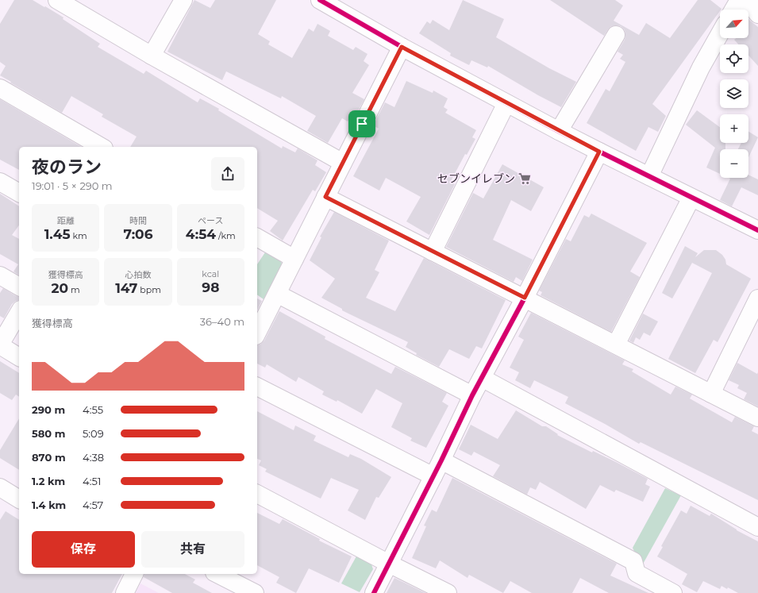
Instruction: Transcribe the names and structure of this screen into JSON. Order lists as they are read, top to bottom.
{
  "places": {
    "supermarket": ["セブンイレブン"]
  },
  "north": "top right",
  "page": {
    "map_buttons": ["+", "−"],
    "heading": ["夜のラン", "19:01 · 5 × 290 m"],
    "stats": [
      ["距離", "1.45 km"],
      ["時間", "7:06"],
      ["ペース", "4:54 /km"],
      ["獲得標高", "20 m"],
      ["心拍数", "147 bpm"],
      ["kcal", "98"]
    ],
    "chart": ["獲得標高", "36–40 m"],
    "list": [
      {
        "name": "290 m",
        "note": "4:55"
      },
      {
        "name": "580 m",
        "note": "5:09"
      },
      {
        "name": "870 m",
        "note": "4:38"
      },
      {
        "name": "1.2 km",
        "note": "4:51"
      },
      {
        "name": "1.4 km",
        "note": "4:57"
      }
    ],
    "buttons": ["保存", "共有"]
  }
}
